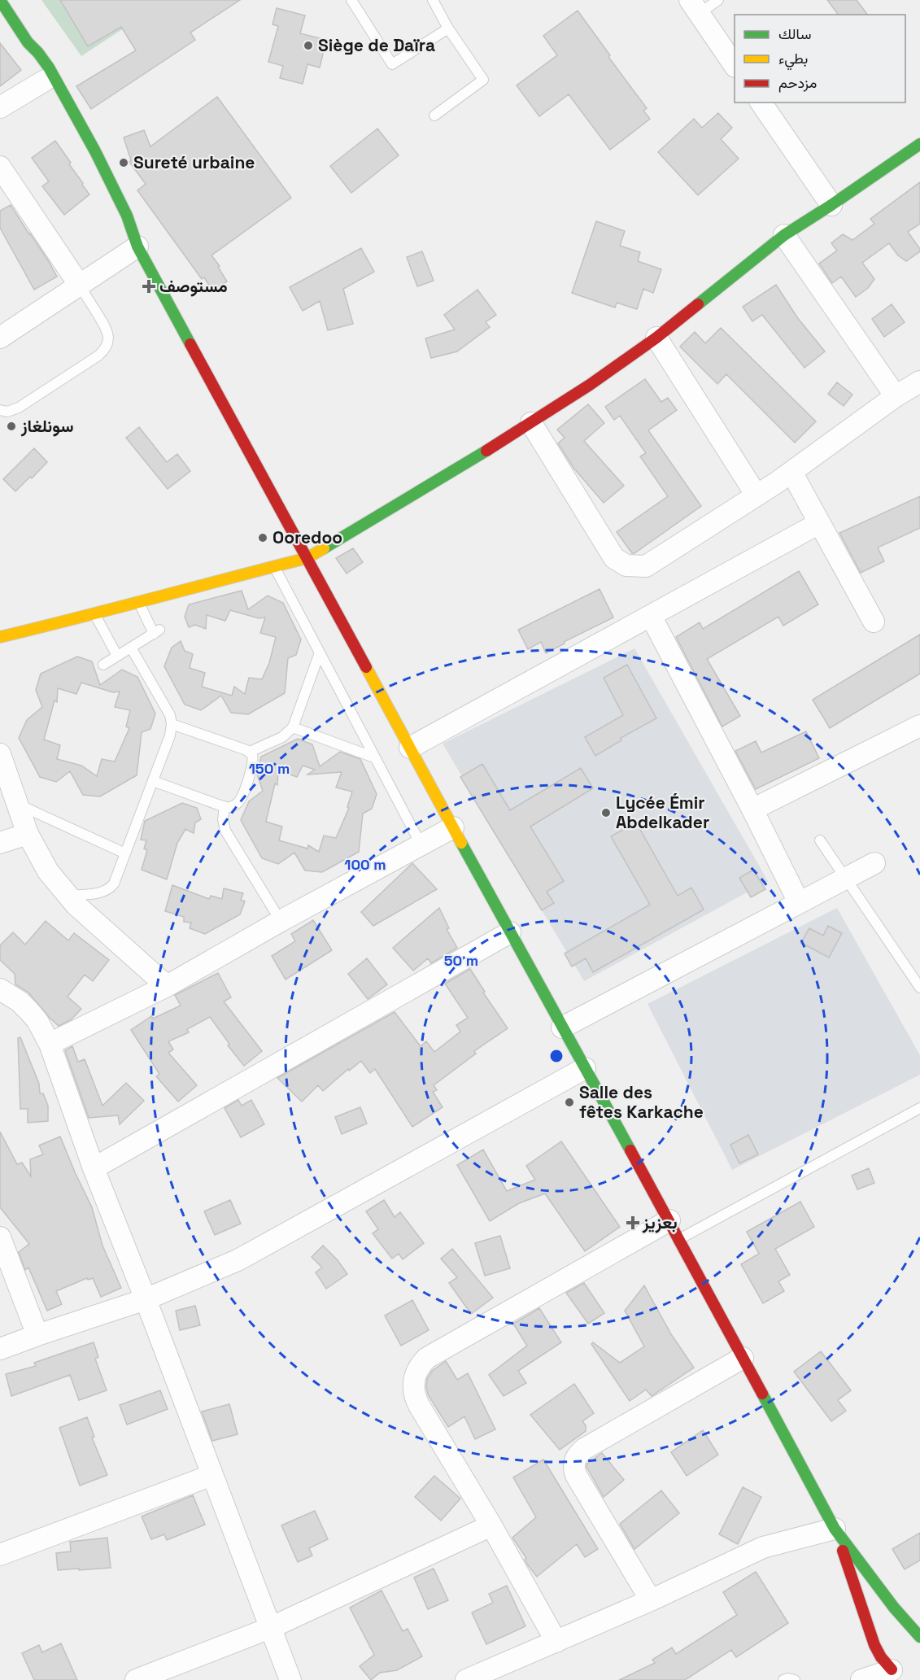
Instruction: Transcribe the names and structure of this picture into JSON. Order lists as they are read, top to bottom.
{
  "places": {
    "other": [
      "Siège de Daïra",
      "Sureté urbaine",
      "سونلغاز",
      "Ooredoo",
      "Lycée Émir Abdelkader",
      "Salle des fêtes Karkache"
    ],
    "health": ["مستوصف", "بعزيز"]
  },
  "legend": ["سالك", "بطيء", "مزدحم"],
  "rings": ["150 m", "100 m", "50 m"]
}
